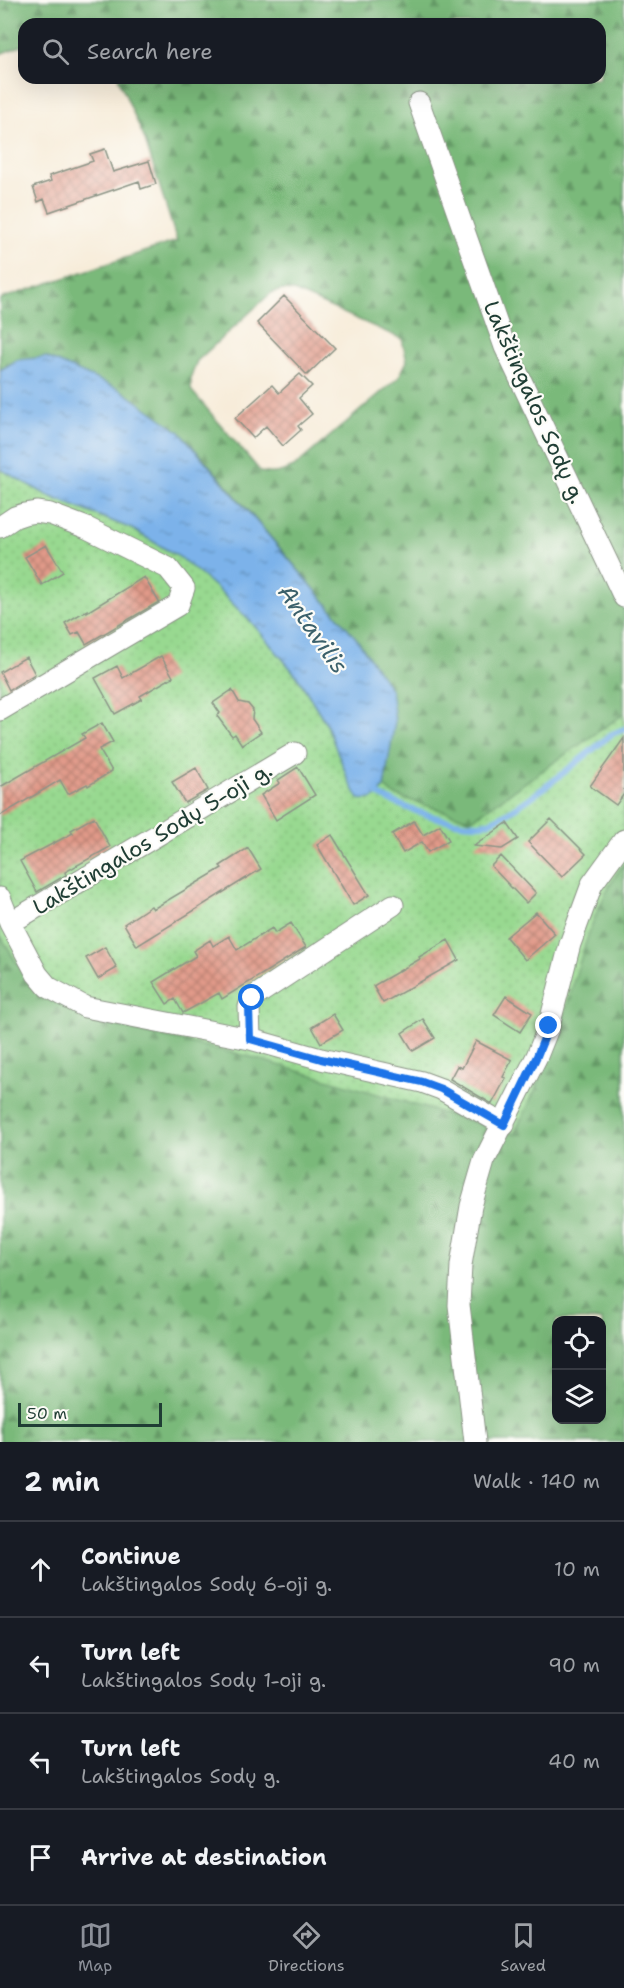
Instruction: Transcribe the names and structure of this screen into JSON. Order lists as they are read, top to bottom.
{
  "streets": {
    "street": ["Lakštingalos Sodų g.", "Lakštingalos Sodų 5-oji g."]
  },
  "water": ["Antavilis"],
  "scale_bar": "50 m",
  "page": {
    "search": "Search here",
    "scale": "50 m",
    "heading": ["2 min", "Walk · 140 m"],
    "list": [
      ["Continue", "Lakštingalos Sodų 6-oji g.", "10 m"],
      ["Turn left", "Lakštingalos Sodų 1-oji g.", "90 m"],
      ["Turn left", "Lakštingalos Sodų g.", "40 m"],
      "Arrive at destination"
    ],
    "nav": ["Map", "Directions", "Saved"]
  }
}
